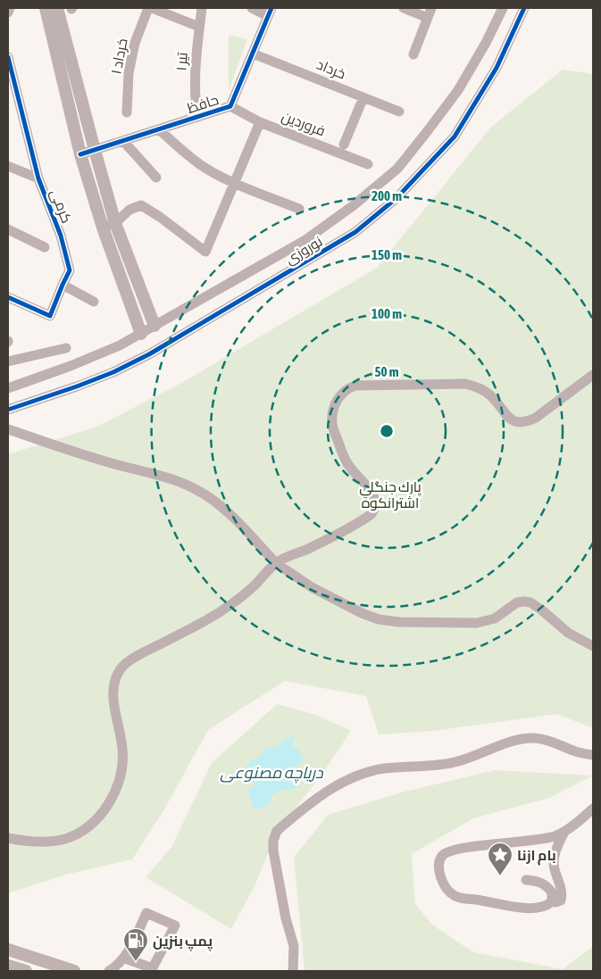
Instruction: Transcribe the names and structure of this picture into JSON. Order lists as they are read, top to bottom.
{
  "streets": {
    "street": [
      "خرداد ۱",
      "تیر ۱",
      "خرداد",
      "حافظ",
      "فروردین",
      "کرمی",
      "نوروزی"
    ]
  },
  "crossings": [
    ["تیر ۱", "حافظ"],
    ["خرداد", "حافظ"],
    ["حافظ", "فروردین"]
  ],
  "water": ["دریاچه مصنوعی"],
  "parks": ["پارك جنگلي اشترانكوه"],
  "places": {
    "place": ["بام ازنا"],
    "fuel station": ["پمپ بنزین"]
  },
  "rings": [
    "200 m",
    "150 m",
    "100 m",
    "50 m"
  ]
}
